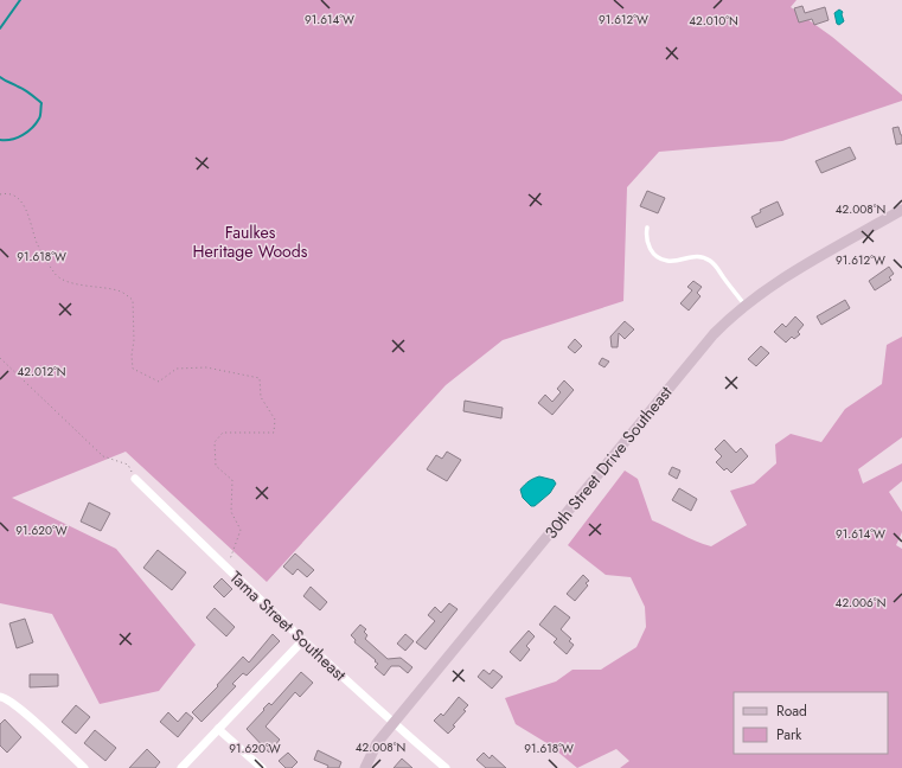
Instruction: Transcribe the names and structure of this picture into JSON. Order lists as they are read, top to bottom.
{
  "streets": {
    "main road": ["30th Street Drive Southeast"],
    "street": ["Tama Street Southeast"]
  },
  "crossings": [
    ["30th Street Drive Southeast", "Tama Street Southeast"]
  ],
  "parks": ["Faulkes Heritage Woods"],
  "legend": ["Road", "Park"],
  "coordinates": [
    "91.614°W",
    "91.612°W",
    "42.010°N",
    "42.008°N",
    "91.618°W",
    "42.012°N",
    "91.620°W",
    "42.006°N"
  ]
}
